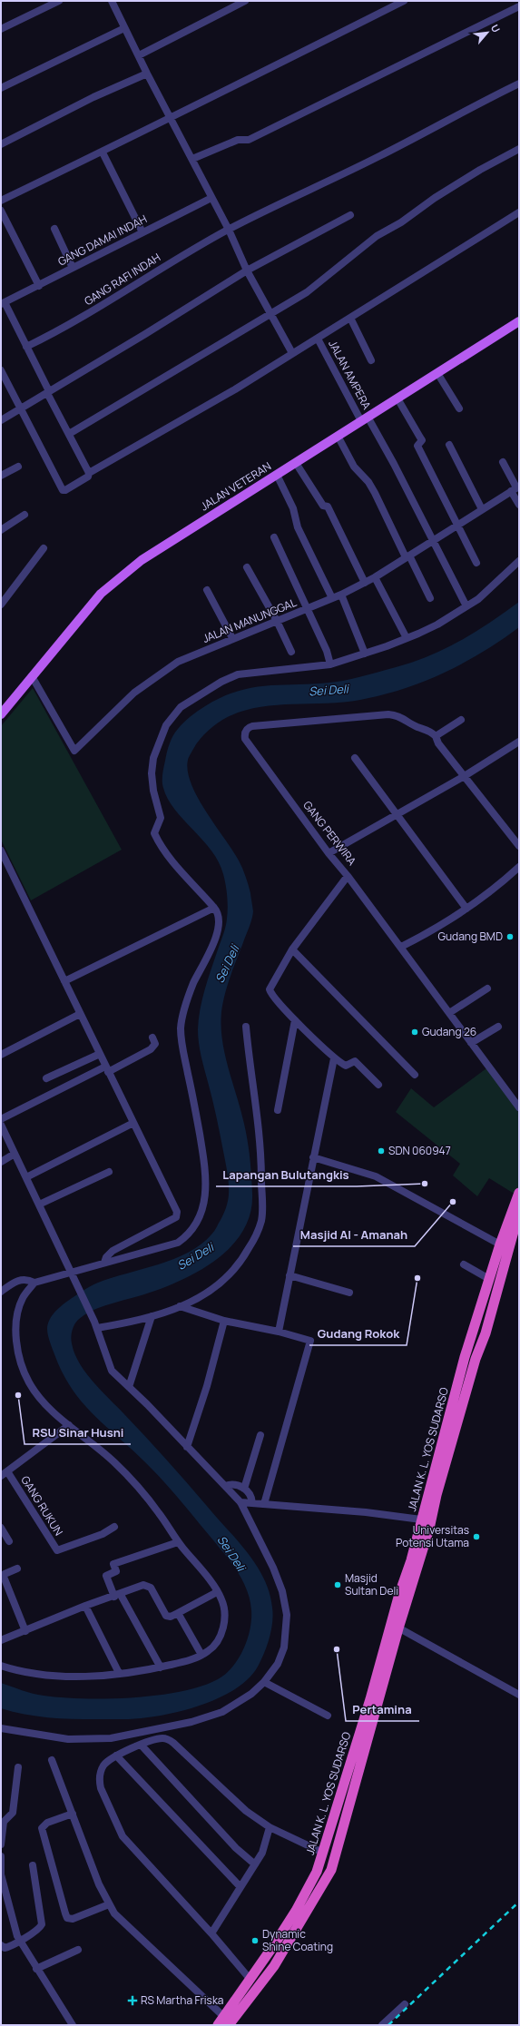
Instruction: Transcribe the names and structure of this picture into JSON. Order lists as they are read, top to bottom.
{
  "streets": {
    "highway": ["JALAN K. L. YOS SUDARSO"],
    "main road": ["JALAN VETERAN"],
    "street": [
      "GANG DAMAI INDAH",
      "GANG RAFI INDAH",
      "JALAN AMPERA",
      "JALAN MANUNGGAL",
      "GANG PERWIRA",
      "GANG RUKUN"
    ]
  },
  "crossings": [
    ["JALAN AMPERA", "JALAN VETERAN"],
    ["JALAN AMPERA", "JALAN MANUNGGAL"],
    ["JALAN VETERAN", "JALAN MANUNGGAL"]
  ],
  "water": ["Sei Deli"],
  "places": {
    "other": [
      "Gudang BMD",
      "Gudang 26",
      "SDN 060947",
      "Lapangan Bulutangkis",
      "Masjid Al - Amanah",
      "Gudang Rokok",
      "RSU Sinar Husni",
      "Universitas Potensi Utama",
      "Masjid Sultan Deli",
      "Pertamina",
      "Dynamic Shine Coating"
    ],
    "health": ["RS Martha Friska"]
  },
  "north": "top right"
}
